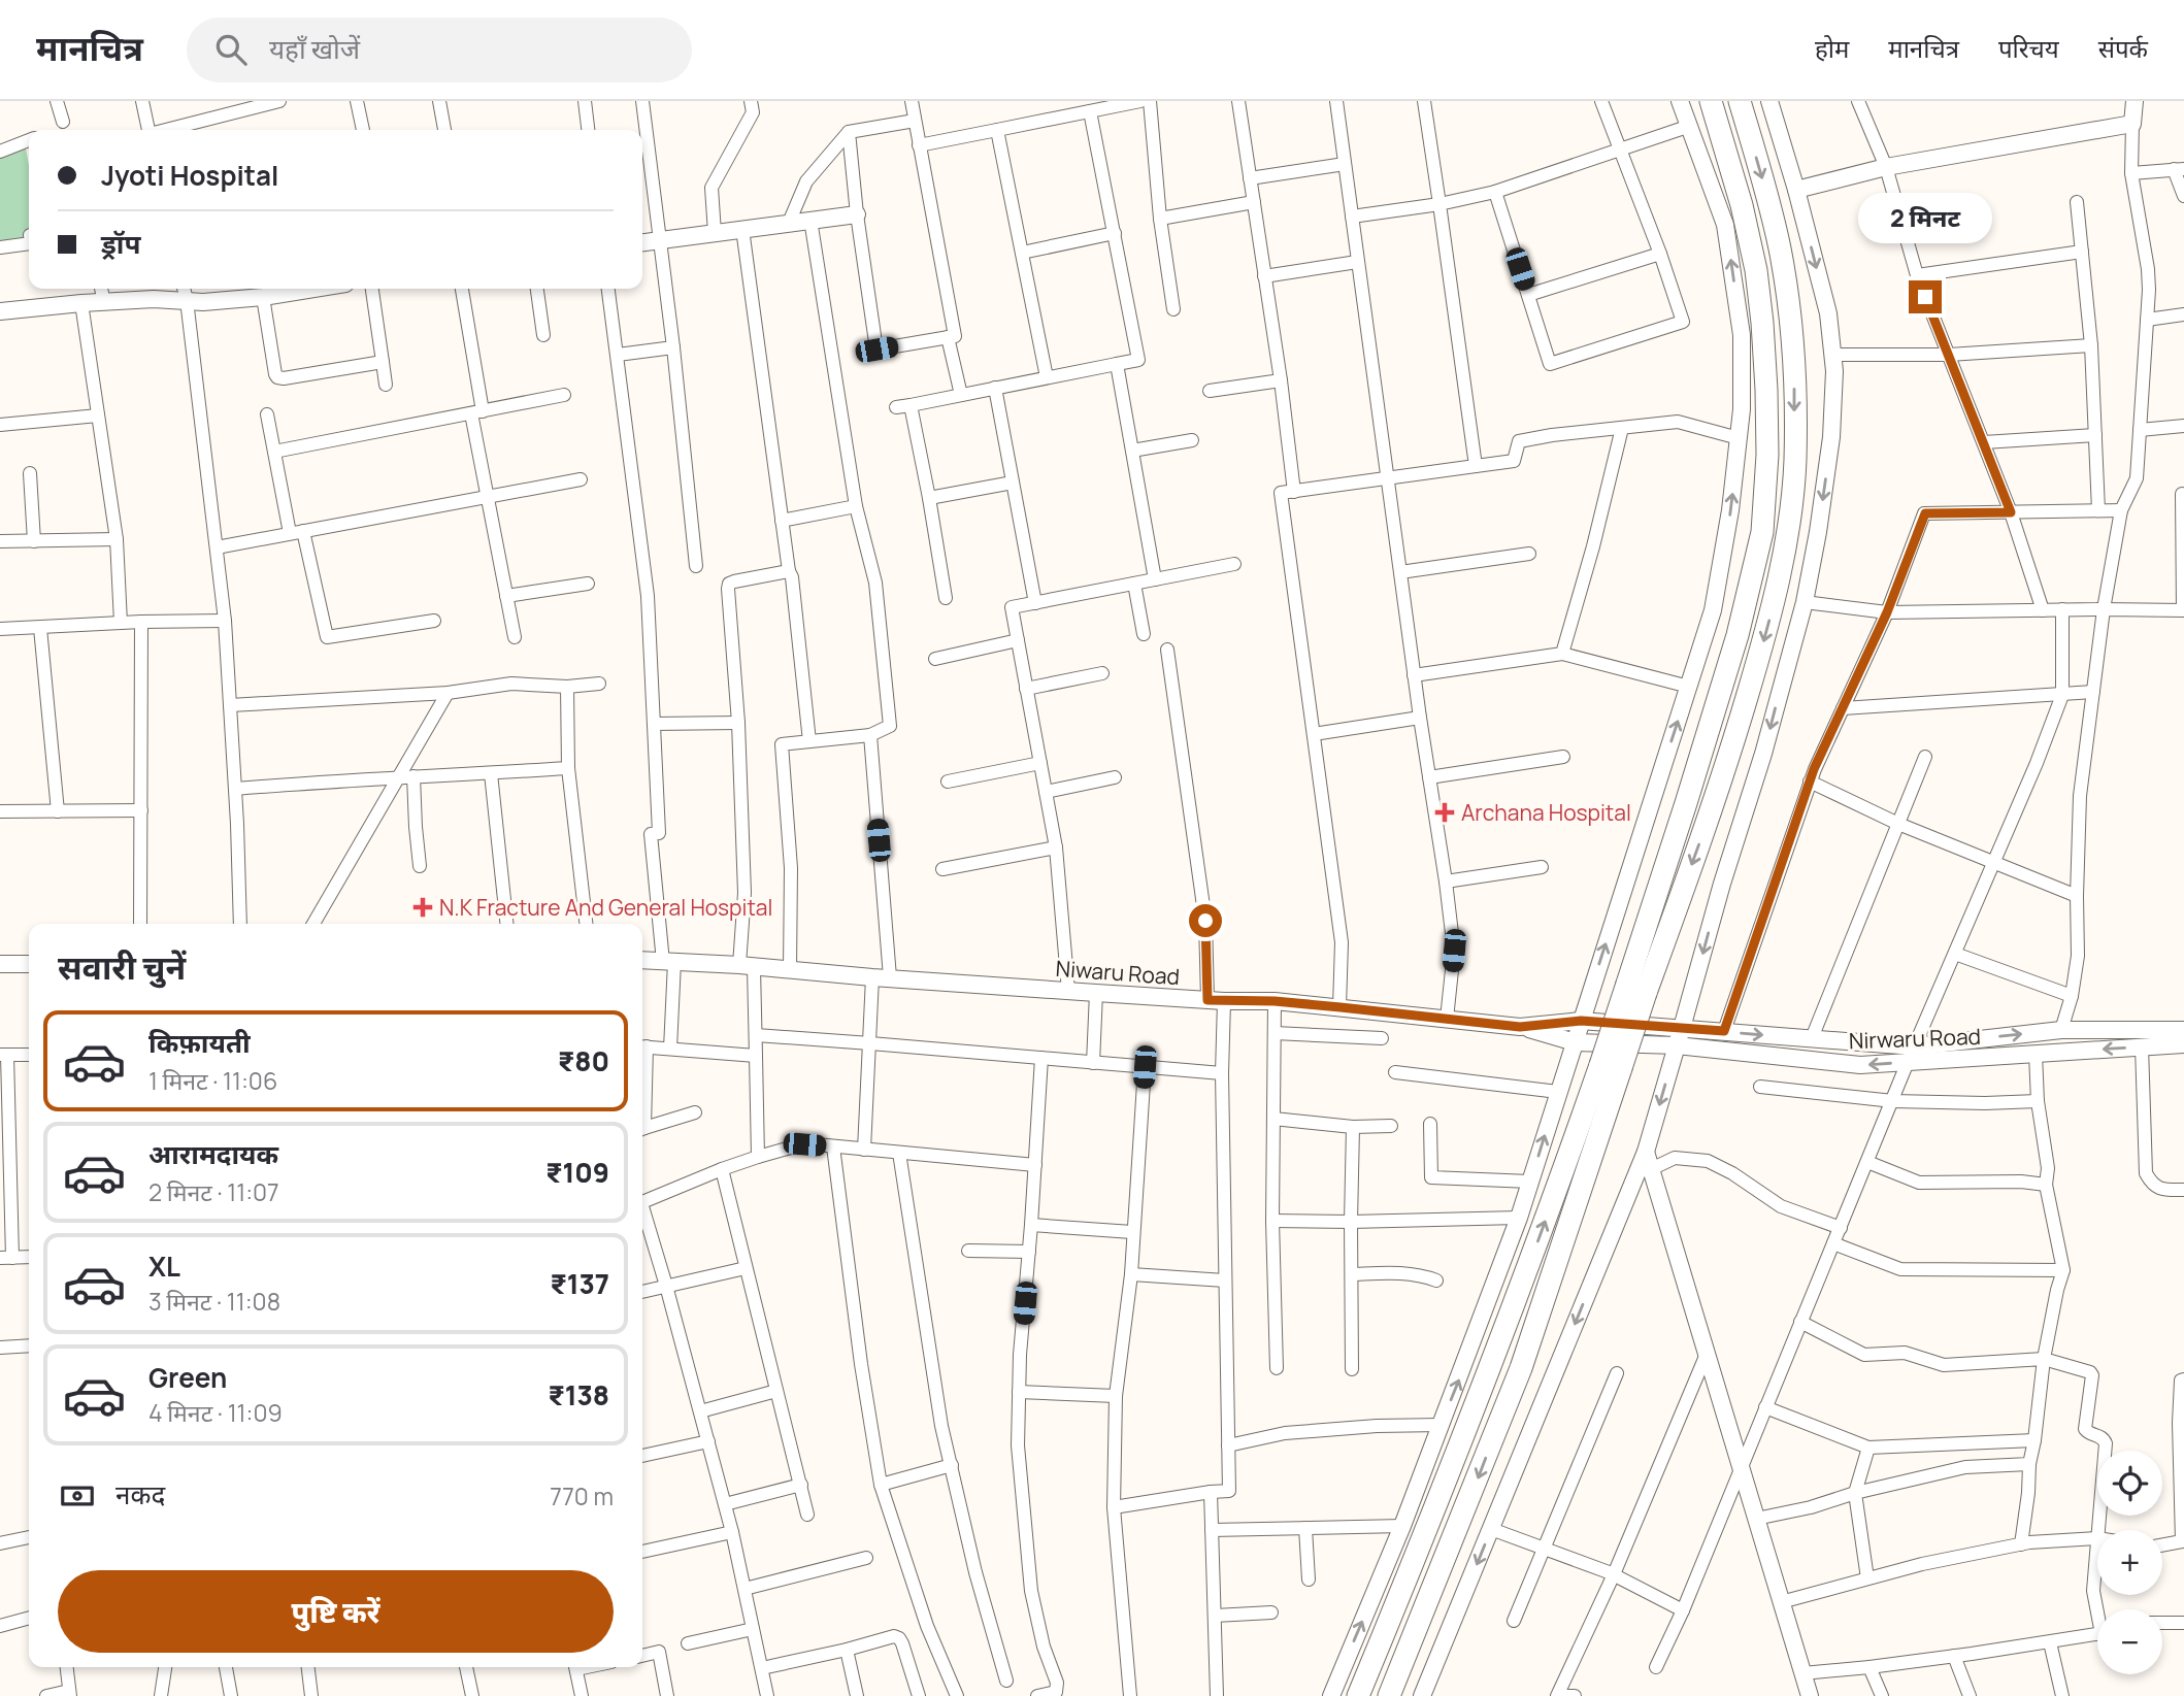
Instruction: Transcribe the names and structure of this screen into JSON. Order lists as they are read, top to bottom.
{
  "streets": {
    "street": ["Niwaru Road", "Nirwaru Road"]
  },
  "crossings": [
    ["Niwaru Road", "Nirwaru Road"]
  ],
  "places": {
    "health": ["Archana Hospital", "N.K Fracture And General Hospital"]
  },
  "page": {
    "header": "मानचित्र",
    "search": "यहाँ खोजें",
    "nav": [
      "होम",
      "मानचित्र",
      "परिचय",
      "संपर्क"
    ],
    "banner": ["Jyoti Hospital", "ड्रॉप"],
    "bubble": "2 मिनट",
    "heading": "सवारी चुनें",
    "list": [
      {
        "name": "किफ़ायती",
        "note": "1 मिनट · 11:06",
        "value": "₹80"
      },
      {
        "name": "आरामदायक",
        "note": "2 मिनट · 11:07",
        "value": "₹109"
      },
      {
        "name": "XL",
        "note": "3 मिनट · 11:08",
        "value": "₹137"
      },
      {
        "name": "Green",
        "note": "4 मिनट · 11:09",
        "value": "₹138"
      }
    ],
    "map_buttons": ["+", "−"],
    "pay": ["नकद", "770 m"],
    "buttons": "पुष्टि करें"
  }
}
